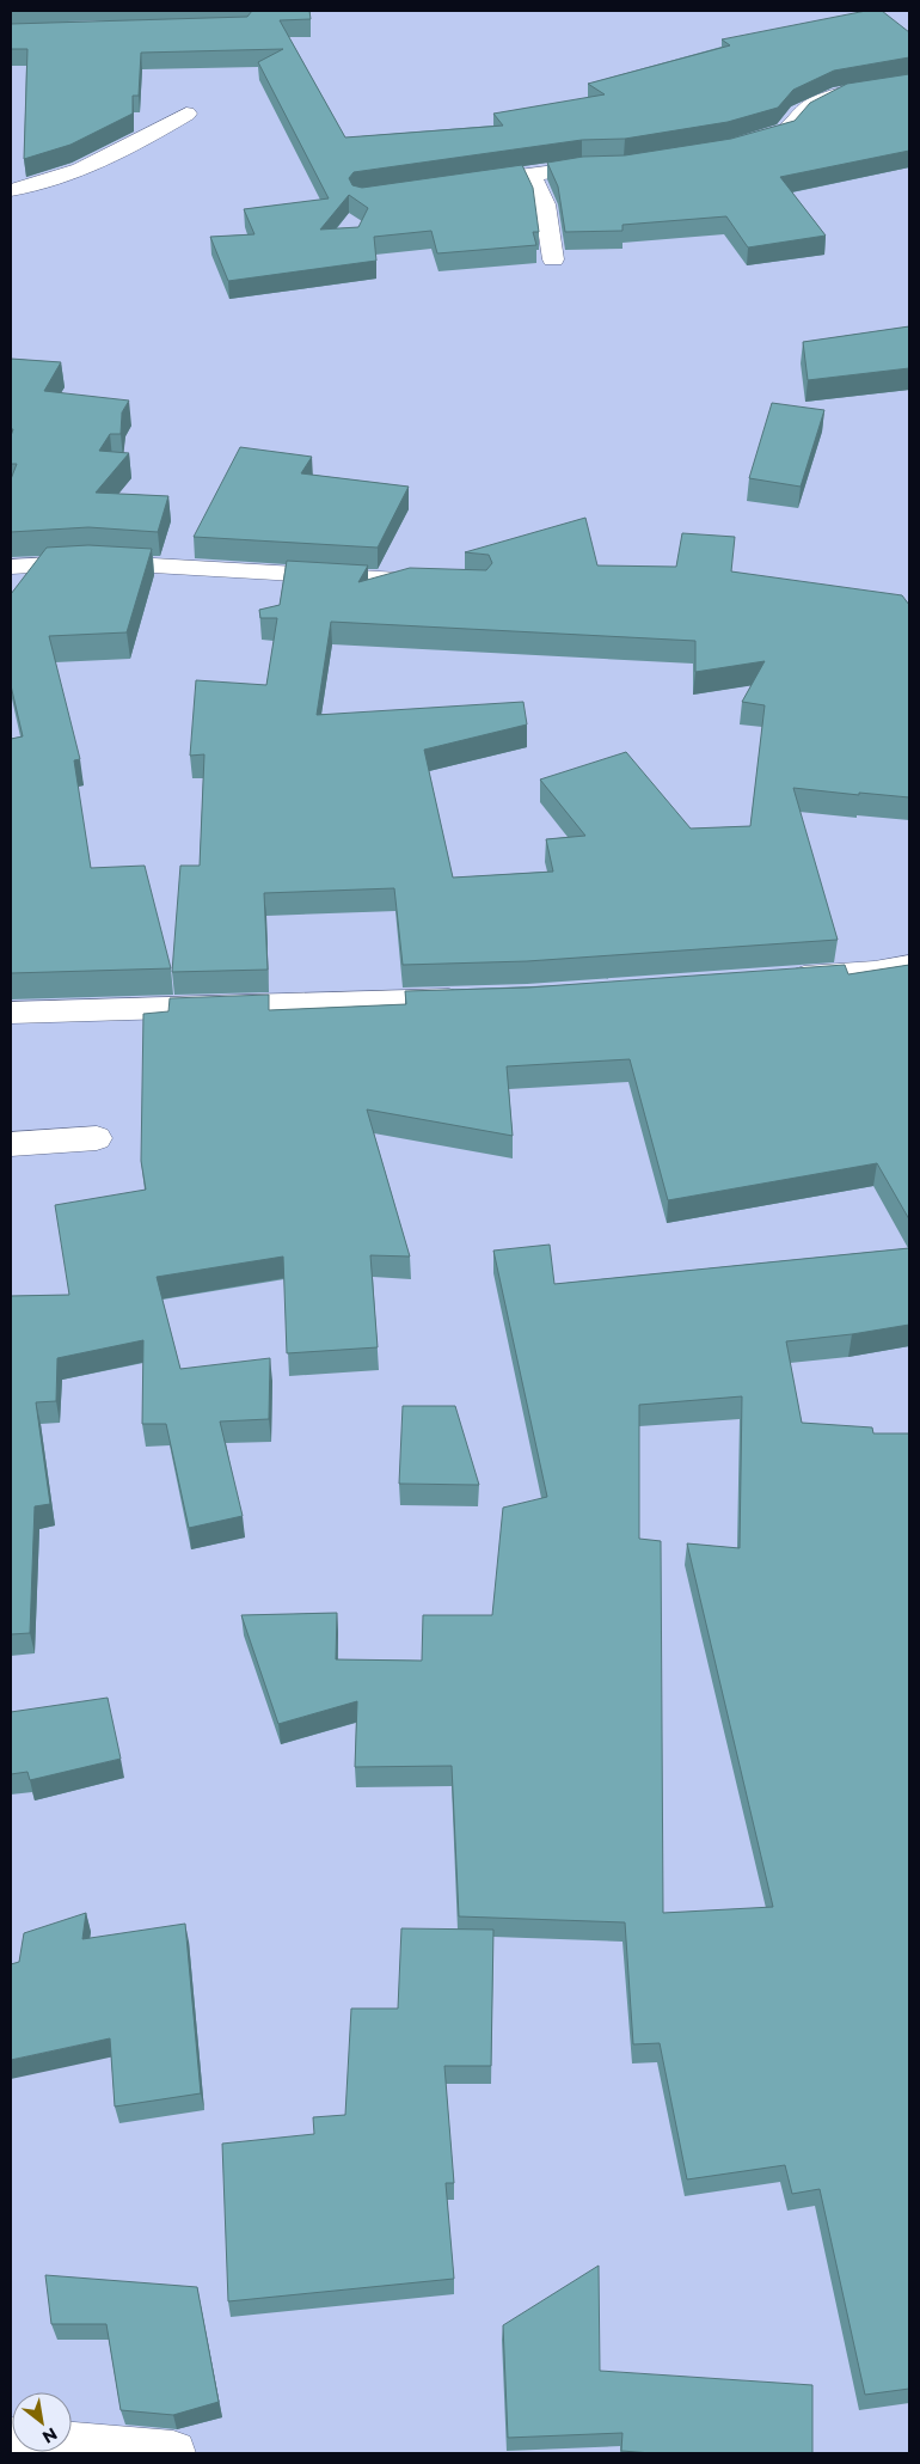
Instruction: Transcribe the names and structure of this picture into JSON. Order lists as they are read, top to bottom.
{
  "north": "bottom right"
}
